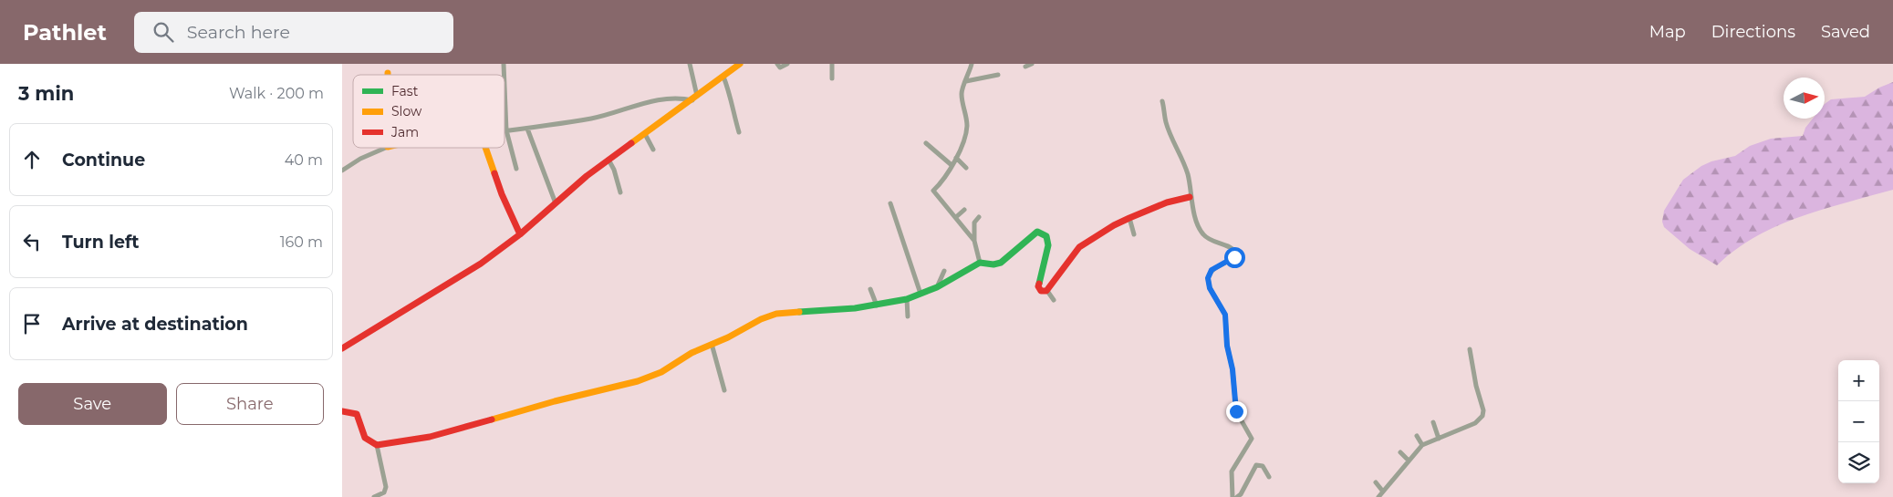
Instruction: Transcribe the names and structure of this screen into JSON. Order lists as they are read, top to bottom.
{
  "legend": ["Fast", "Slow", "Jam"],
  "north": "right",
  "page": {
    "header": "Pathlet",
    "search": "Search here",
    "nav": ["Map", "Directions", "Saved"],
    "heading": ["3 min", "Walk · 200 m"],
    "list": [
      ["Continue", "40 m"],
      ["Turn left", "160 m"],
      "Arrive at destination"
    ],
    "map_buttons": ["+", "−"],
    "buttons": ["Save", "Share"]
  }
}
